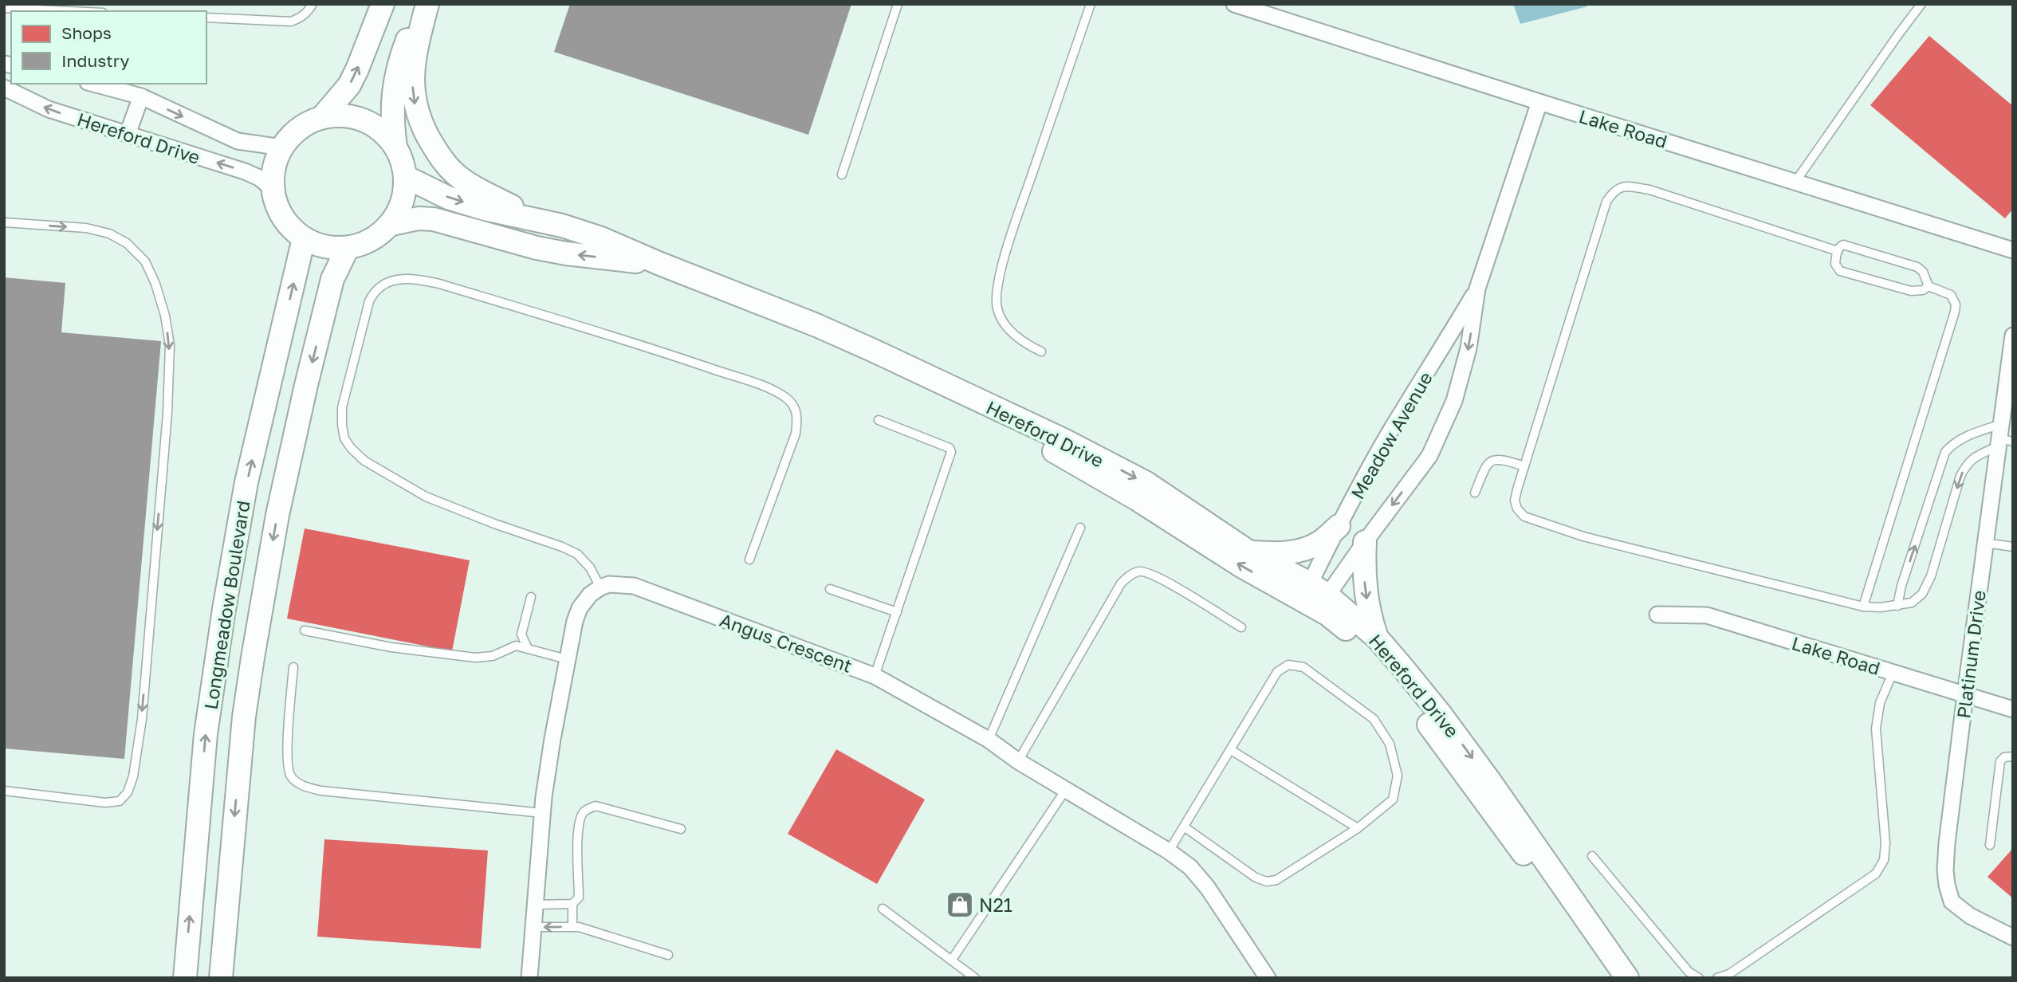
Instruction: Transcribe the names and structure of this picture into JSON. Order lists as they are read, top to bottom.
{
  "streets": {
    "street": [
      "Lake Road",
      "Hereford Drive",
      "Meadow Avenue",
      "Longmeadow Boulevard",
      "Angus Crescent",
      "Platinum Drive"
    ]
  },
  "crossings": [
    ["Lake Road", "Meadow Avenue"],
    ["Lake Road", "Platinum Drive"],
    ["Hereford Drive", "Meadow Avenue"],
    ["Hereford Drive", "Longmeadow Boulevard"]
  ],
  "places": {
    "shop": ["N21"]
  },
  "legend": ["Shops", "Industry"]
}
